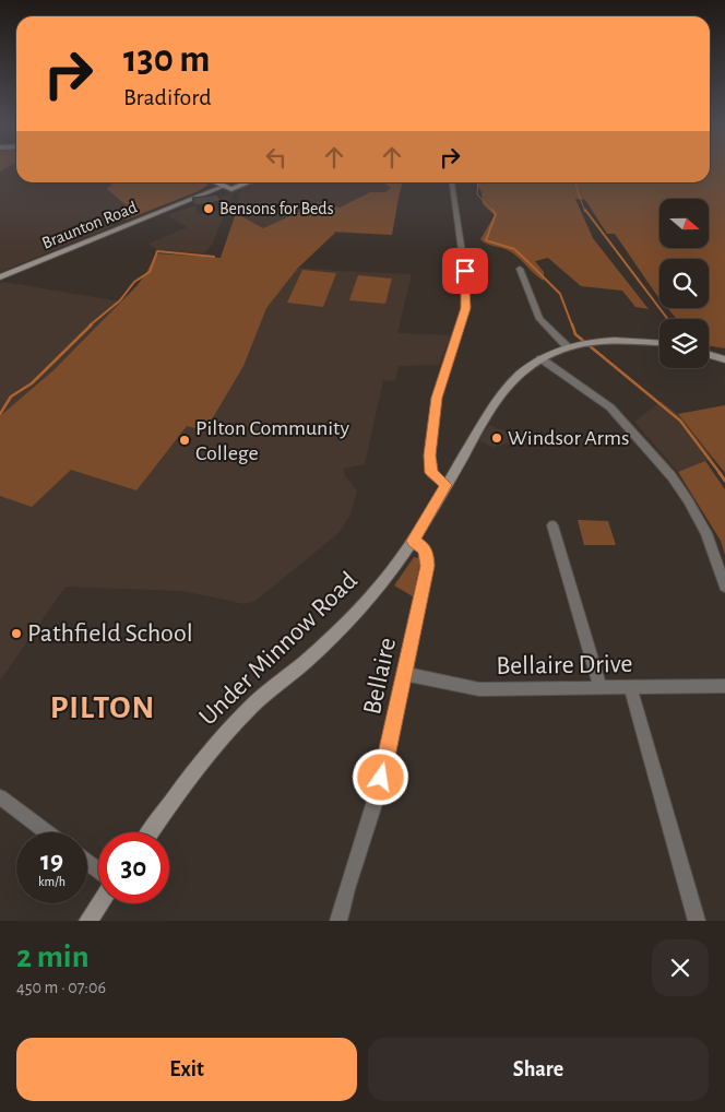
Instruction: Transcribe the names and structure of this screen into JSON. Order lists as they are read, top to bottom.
{
  "streets": {
    "street": [
      "Braunton Road",
      "Under Minnow Road",
      "Bellaire Drive",
      "Bellaire"
    ]
  },
  "crossings": [
    ["Under Minnow Road", "Bellaire"],
    ["Bellaire Drive", "Bellaire"]
  ],
  "districts": ["PILTON"],
  "places": [
    "Bensons for Beds",
    "Windsor Arms",
    "Pilton Community College",
    "Pathfield School"
  ],
  "north": "right",
  "page": {
    "turn": ["130 m", "Bradiford"],
    "speed": "19 km/h",
    "limit": "30",
    "heading": ["2 min", "450 m · 07:06"],
    "buttons": ["Exit", "Share"]
  }
}
